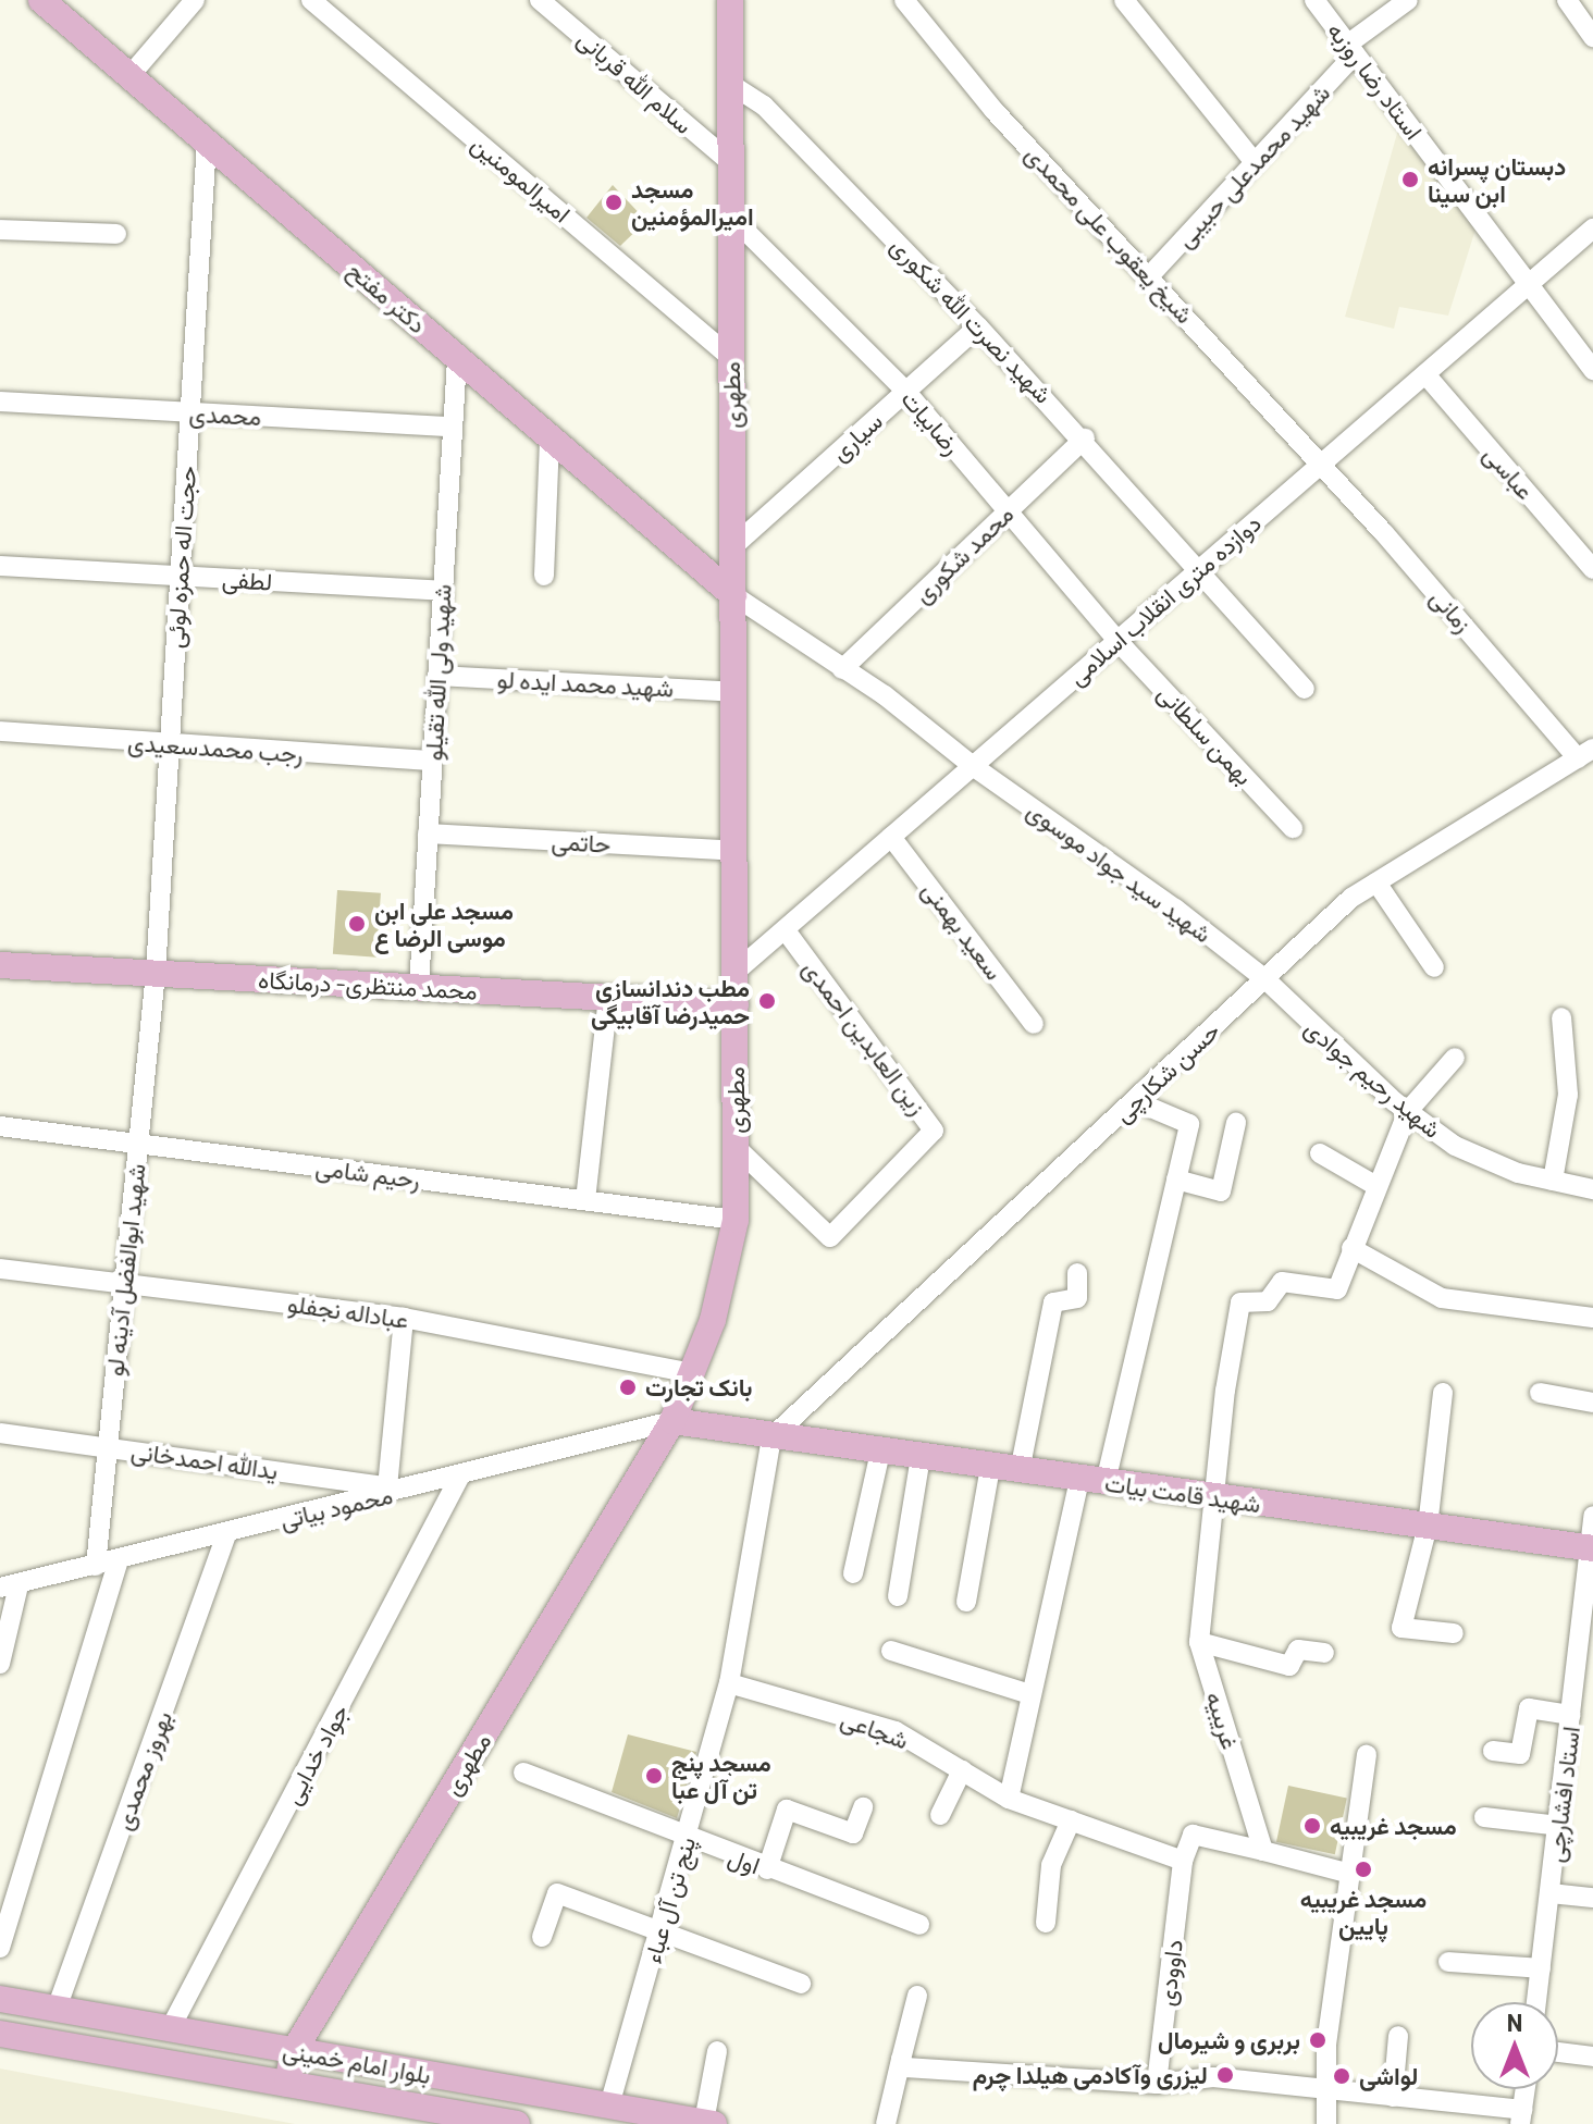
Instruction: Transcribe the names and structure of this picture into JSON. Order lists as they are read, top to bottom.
{
  "streets": {
    "main road": [
      "دکتر مفتح",
      "مطهری",
      "محمد منتظری- درمانگاه",
      "شهید قامت بیات",
      "بلوار امام خمینی"
    ],
    "street": [
      "استاد رضا روزبه",
      "سلام الله قربانی",
      "شهید محمدعلی حبیبی",
      "امیرالمومنین",
      "شیخ یعقوب علی محمدی",
      "شهید نصرت الله شکوری",
      "محمدی",
      "رضابیات",
      "سیاری",
      "عباسی",
      "محمد شکوری",
      "حجت اله حمزه لوئی",
      "لطفی",
      "دوازده متری انقلاب اسلامی",
      "زمانی",
      "شهید ولی الله تقیلو",
      "شهید محمد ایده لو",
      "بهمن سلطانی",
      "رجب محمدسعیدی",
      "حاتمی",
      "شهید سید جواد موسوی",
      "سعید بهمنی",
      "زین العابدین احمدی",
      "حسن شکارچی",
      "شهید رحیم جوادی",
      "رحیم شامی",
      "شهید ابوالفضل آدینه لو",
      "عباداله نجفلو",
      "یدالله احمدخانی",
      "محمود بیاتی",
      "غریبیه",
      "شجاعی",
      "جواد خدایی",
      "بهروز محمدی",
      "استاد افشارچی",
      "اول",
      "پنج تن آل عباء",
      "داوودی"
    ]
  },
  "crossings": [
    ["استاد رضا روزبه", "شهید محمدعلی حبیبی"],
    ["استاد رضا روزبه", "دوازده متری انقلاب اسلامی"],
    ["سلام الله قربانی", "مطهری"],
    ["شهید محمدعلی حبیبی", "شیخ یعقوب علی محمدی"],
    ["امیرالمومنین", "مطهری"],
    ["شیخ یعقوب علی محمدی", "دوازده متری انقلاب اسلامی"],
    ["شیخ یعقوب علی محمدی", "زمانی"],
    ["دکتر مفتح", "مطهری"],
    ["دکتر مفتح", "حجت اله حمزه لوئی"],
    ["دکتر مفتح", "شهید ولی الله تقیلو"],
    ["دکتر مفتح", "شهید سید جواد موسوی"],
    ["شهید نصرت الله شکوری", "مطهری"],
    ["شهید نصرت الله شکوری", "سیاری"],
    ["شهید نصرت الله شکوری", "محمد شکوری"],
    ["شهید نصرت الله شکوری", "دوازده متری انقلاب اسلامی"],
    ["مطهری", "رضابیات"],
    ["مطهری", "سیاری"],
    ["مطهری", "دوازده متری انقلاب اسلامی"],
    ["مطهری", "شهید محمد ایده لو"],
    ["مطهری", "حاتمی"],
    ["مطهری", "شهید سید جواد موسوی"],
    ["مطهری", "محمد منتظری- درمانگاه"],
    ["مطهری", "زین العابدین احمدی"],
    ["مطهری", "رحیم شامی"],
    ["مطهری", "عباداله نجفلو"],
    ["مطهری", "شهید قامت بیات"],
    ["مطهری", "محمود بیاتی"],
    ["مطهری", "بلوار امام خمینی"],
    ["محمدی", "حجت اله حمزه لوئی"],
    ["محمدی", "شهید ولی الله تقیلو"],
    ["رضابیات", "سیاری"],
    ["رضابیات", "محمد شکوری"],
    ["رضابیات", "دوازده متری انقلاب اسلامی"],
    ["رضابیات", "بهمن سلطانی"],
    ["عباسی", "دوازده متری انقلاب اسلامی"],
    ["محمد شکوری", "شهید سید جواد موسوی"],
    ["حجت اله حمزه لوئی", "لطفی"],
    ["حجت اله حمزه لوئی", "رجب محمدسعیدی"],
    ["حجت اله حمزه لوئی", "محمد منتظری- درمانگاه"],
    ["حجت اله حمزه لوئی", "شهید ابوالفضل آدینه لو"],
    ["لطفی", "شهید ولی الله تقیلو"],
    ["دوازده متری انقلاب اسلامی", "زمانی"],
    ["دوازده متری انقلاب اسلامی", "بهمن سلطانی"],
    ["دوازده متری انقلاب اسلامی", "شهید سید جواد موسوی"],
    ["دوازده متری انقلاب اسلامی", "سعید بهمنی"],
    ["دوازده متری انقلاب اسلامی", "زین العابدین احمدی"],
    ["زمانی", "حسن شکارچی"],
    ["شهید ولی الله تقیلو", "شهید محمد ایده لو"],
    ["شهید ولی الله تقیلو", "رجب محمدسعیدی"],
    ["شهید ولی الله تقیلو", "حاتمی"],
    ["شهید ولی الله تقیلو", "محمد منتظری- درمانگاه"],
    ["شهید سید جواد موسوی", "حسن شکارچی"],
    ["شهید سید جواد موسوی", "شهید رحیم جوادی"],
    ["محمد منتظری- درمانگاه", "شهید ابوالفضل آدینه لو"],
    ["حسن شکارچی", "شهید رحیم جوادی"],
    ["حسن شکارچی", "شهید قامت بیات"],
    ["حسن شکارچی", "پنج تن آل عباء"],
    ["رحیم شامی", "شهید ابوالفضل آدینه لو"],
    ["شهید ابوالفضل آدینه لو", "عباداله نجفلو"],
    ["شهید ابوالفضل آدینه لو", "یدالله احمدخانی"],
    ["شهید ابوالفضل آدینه لو", "محمود بیاتی"],
    ["یدالله احمدخانی", "محمود بیاتی"],
    ["شهید قامت بیات", "محمود بیاتی"],
    ["شهید قامت بیات", "غریبیه"],
    ["شهید قامت بیات", "استاد افشارچی"],
    ["شهید قامت بیات", "پنج تن آل عباء"],
    ["محمود بیاتی", "جواد خدایی"],
    ["محمود بیاتی", "بهروز محمدی"],
    ["شجاعی", "پنج تن آل عباء"],
    ["شجاعی", "داوودی"],
    ["جواد خدایی", "بلوار امام خمینی"],
    ["بهروز محمدی", "بلوار امام خمینی"],
    ["اول", "پنج تن آل عباء"],
    ["پنج تن آل عباء", "بلوار امام خمینی"]
  ],
  "places": [
    "دبستان پسرانه ابن سینا",
    "مسجد امیرالمؤمنین",
    "مسجد علی ابن موسی الرضا ع",
    "مطب دندانسازی حمیدرضا آقابیگی",
    "بانک تجارت",
    "مسجد پنج تن آل عبا",
    "مسجد غریبیه",
    "مسجد غریبیه پایین",
    "بربری و شیرمال",
    "لیزری وآکادمی هیلدا چرم",
    "لواشی"
  ],
  "north": "top"
}
